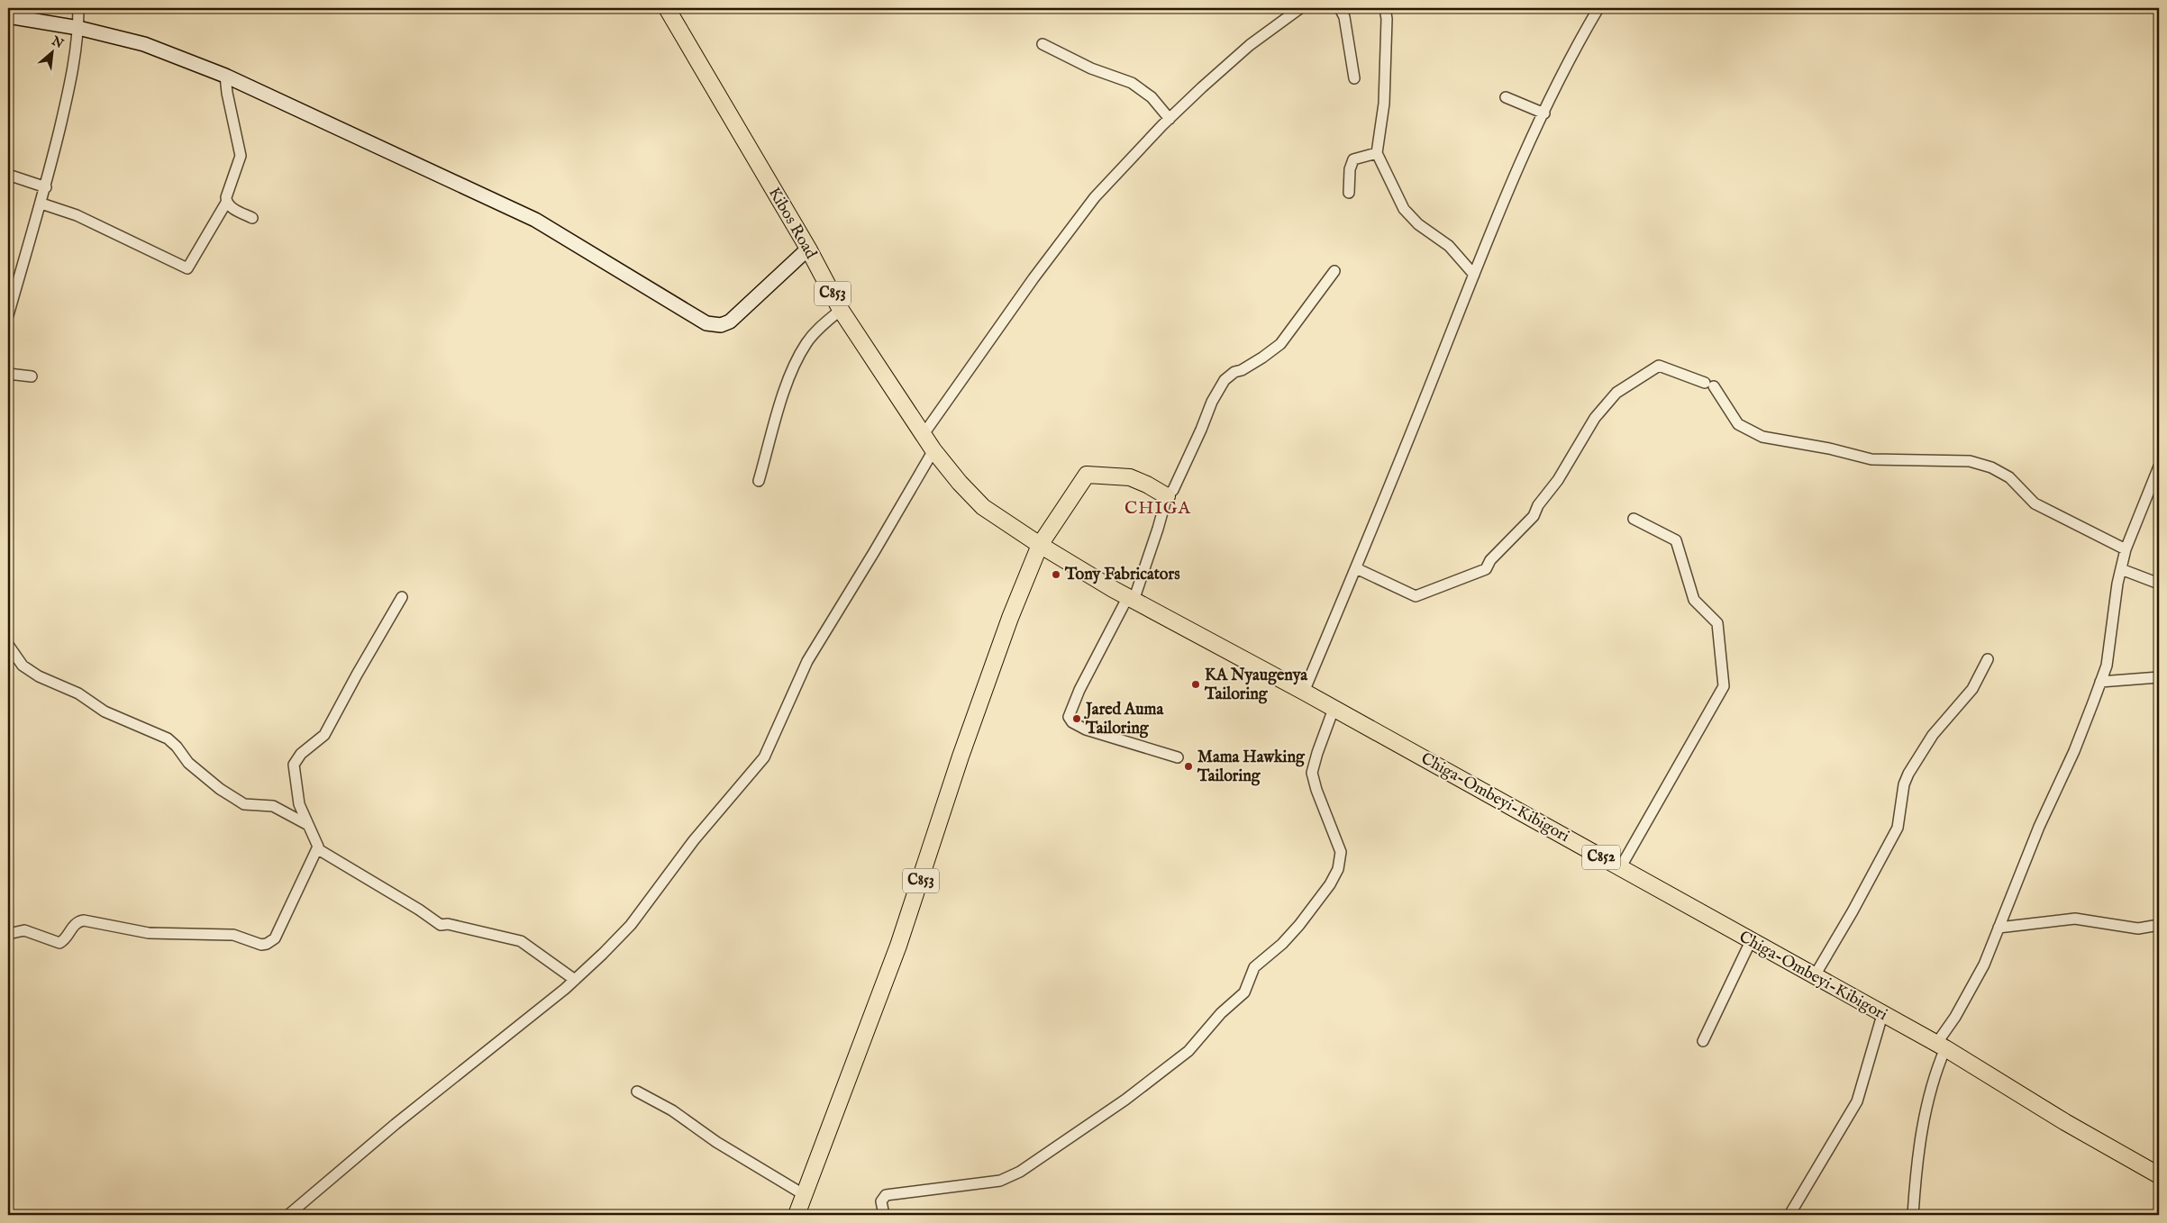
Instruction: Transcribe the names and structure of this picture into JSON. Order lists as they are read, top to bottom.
{
  "streets": {
    "main road": [
      "Kibos Road",
      "C853",
      "Chiga-Ombeyi-Kibigori",
      "C852"
    ]
  },
  "crossings": [
    ["Kibos Road", "C853"],
    ["Kibos Road", "Chiga-Ombeyi-Kibigori"],
    ["C853", "Chiga-Ombeyi-Kibigori"]
  ],
  "districts": ["CHIGA"],
  "places": [
    "Tony Fabricators",
    "KA Nyaugenya Tailoring",
    "Jared Auma Tailoring",
    "Mama Hawking Tailoring"
  ],
  "north": "top right"
}
